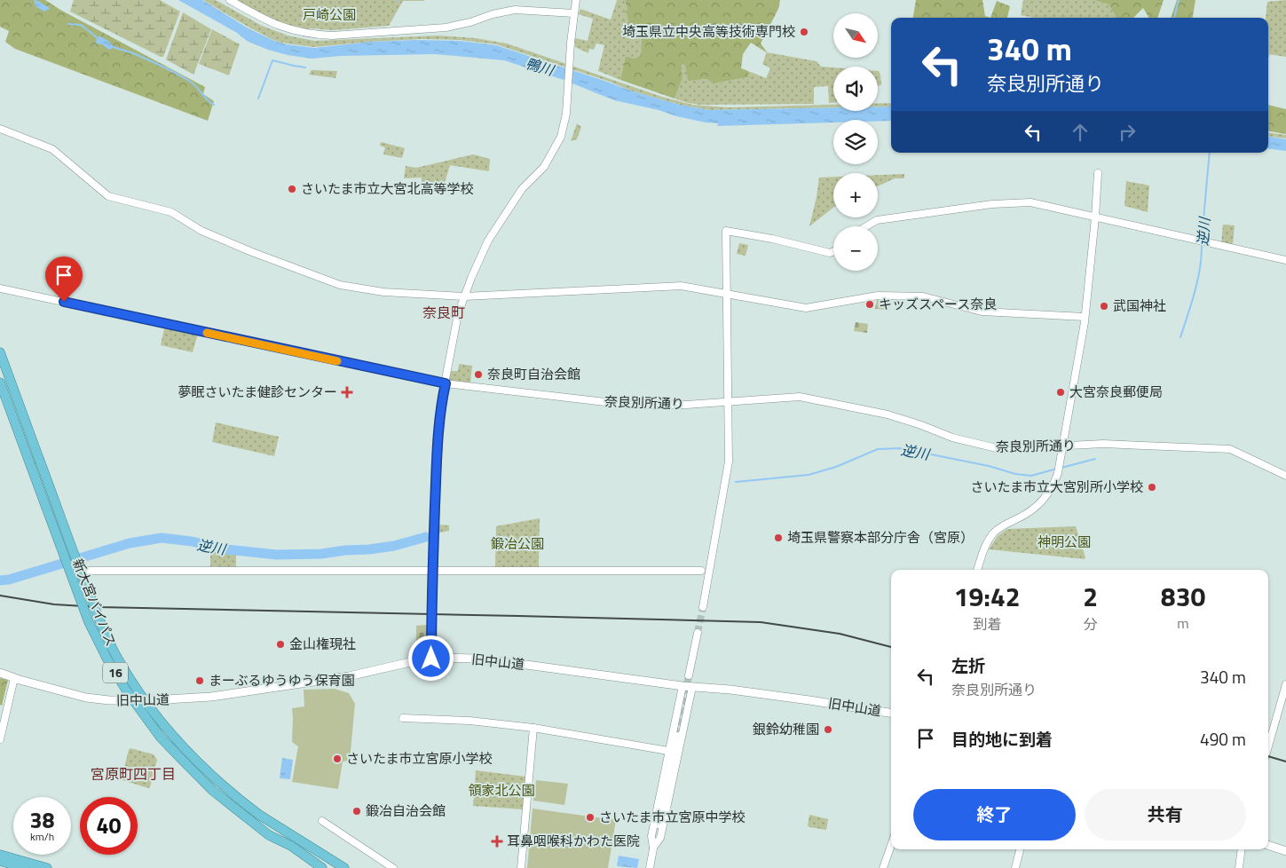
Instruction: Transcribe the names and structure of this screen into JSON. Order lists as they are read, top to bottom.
{
  "streets": {
    "highway": ["新大宮バイパス", "16"],
    "main road": ["旧中山道"],
    "street": ["奈良別所通り"]
  },
  "crossings": [
    ["新大宮バイパス", "16"]
  ],
  "districts": ["奈良町", "宮原町四丁目"],
  "water": ["鴨川", "逆川"],
  "parks": [
    "戸崎公園",
    "神明公園",
    "鍛冶公園",
    "領家北公園"
  ],
  "places": {
    "other": [
      "埼玉県立中央高等技術専門校",
      "さいたま市立大宮北高等学校",
      "キッズスペース奈良",
      "武国神社",
      "奈良町自治会館",
      "大宮奈良郵便局",
      "さいたま市立大宮別所小学校",
      "埼玉県警察本部分庁舎（宮原）",
      "金山権現社",
      "まーぶるゆうゆう保育園",
      "銀鈴幼稚園",
      "さいたま市立宮原小学校",
      "鍛冶自治会館",
      "さいたま市立宮原中学校"
    ],
    "health": ["夢眠さいたま健診センター", "耳鼻咽喉科かわた医院"]
  },
  "north": "bottom right",
  "page": {
    "map_buttons": ["+", "−"],
    "turn": ["340 m", "奈良別所通り"],
    "eta": [
      "19:42",
      "到着",
      "2",
      "分",
      "830",
      "m"
    ],
    "list": [
      {
        "name": "左折",
        "note": "奈良別所通り",
        "value": "340 m"
      },
      {
        "name": "目的地に到着",
        "value": "490 m"
      }
    ],
    "buttons": ["終了", "共有"],
    "speed": "38 km/h",
    "limit": "40"
  }
}
